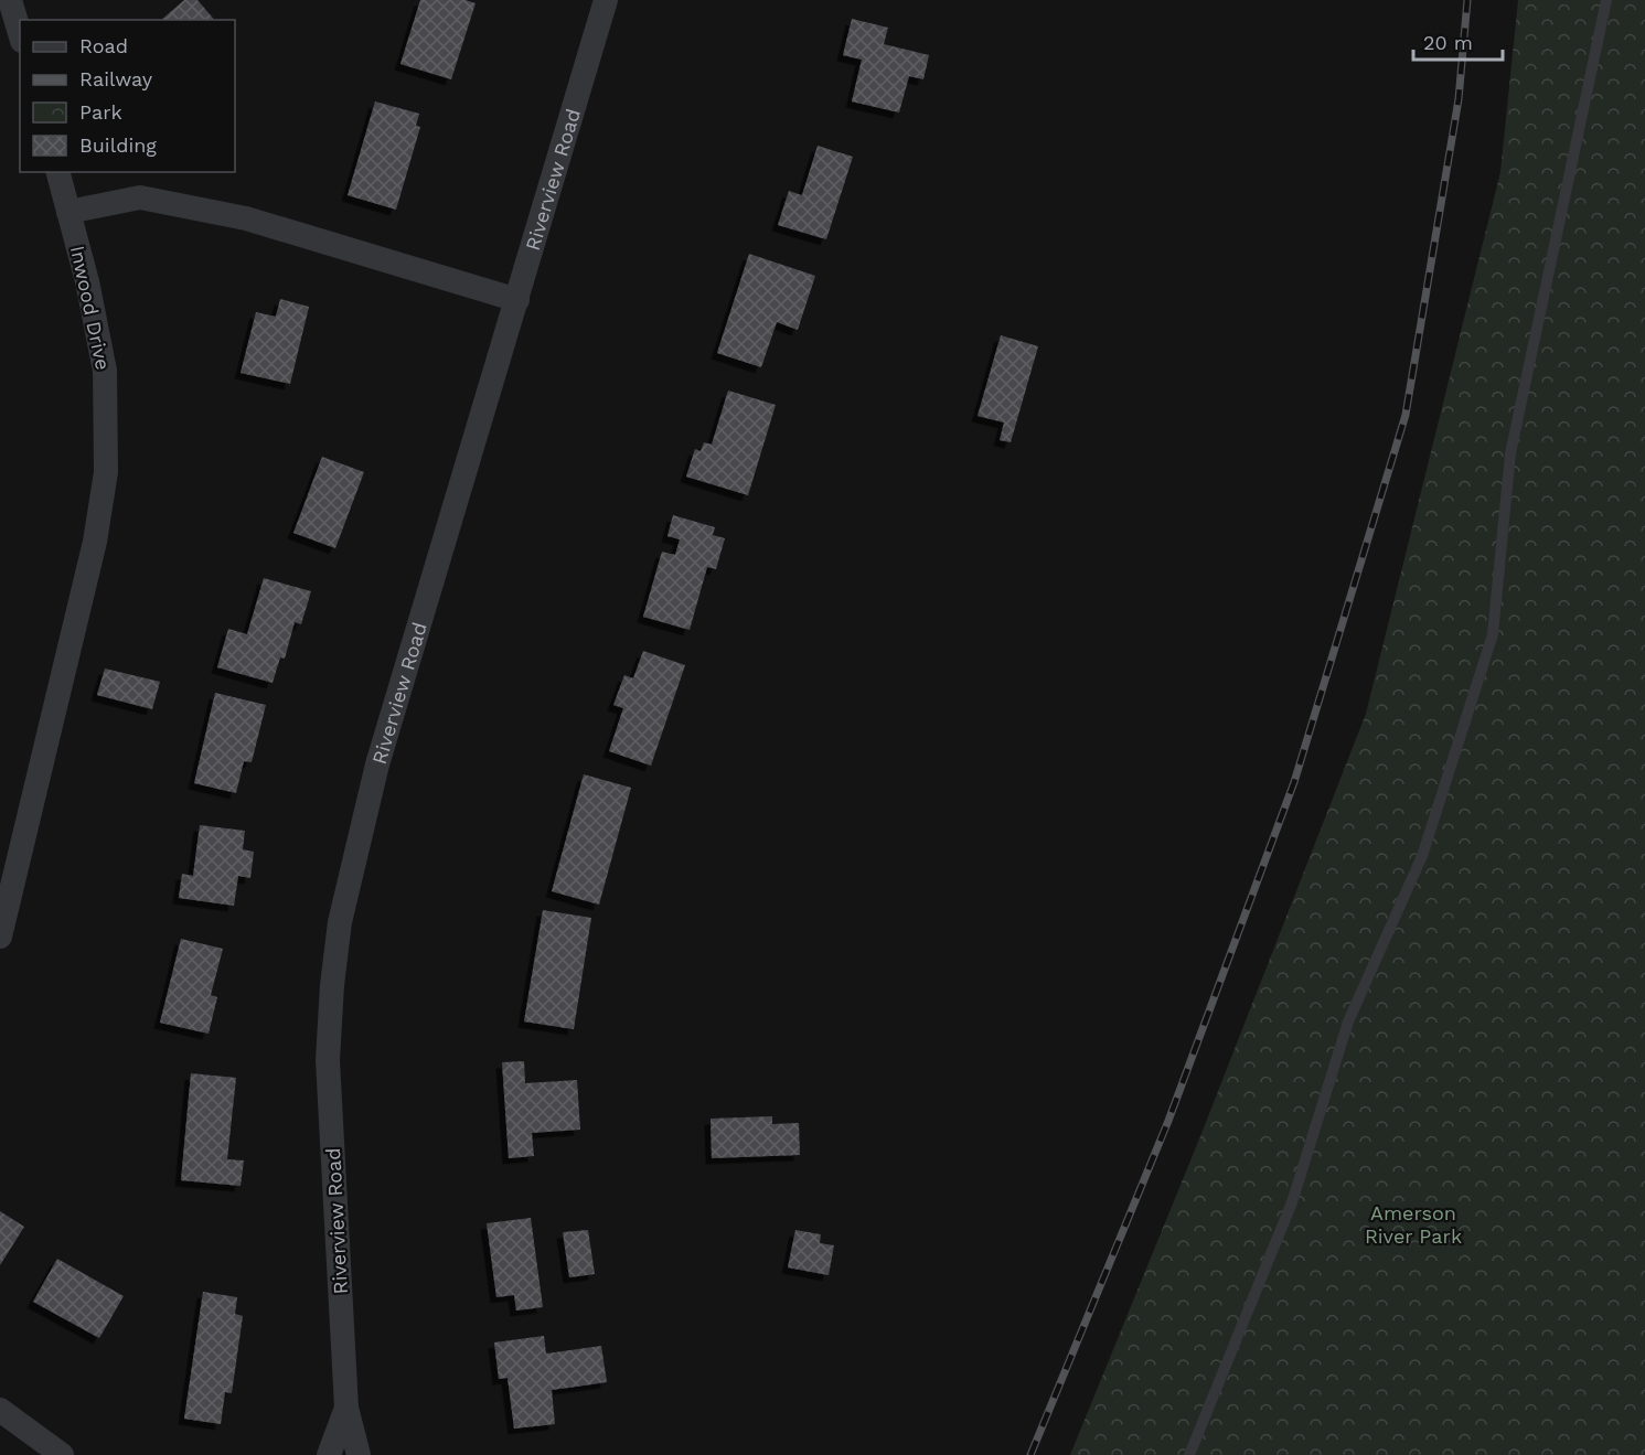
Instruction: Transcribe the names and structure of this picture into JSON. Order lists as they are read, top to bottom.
{
  "streets": {
    "street": ["Riverview Road", "Inwood Drive"]
  },
  "parks": ["Amerson River Park"],
  "legend": [
    "Road",
    "Railway",
    "Park",
    "Building"
  ],
  "scale_bar": "20 m"
}
